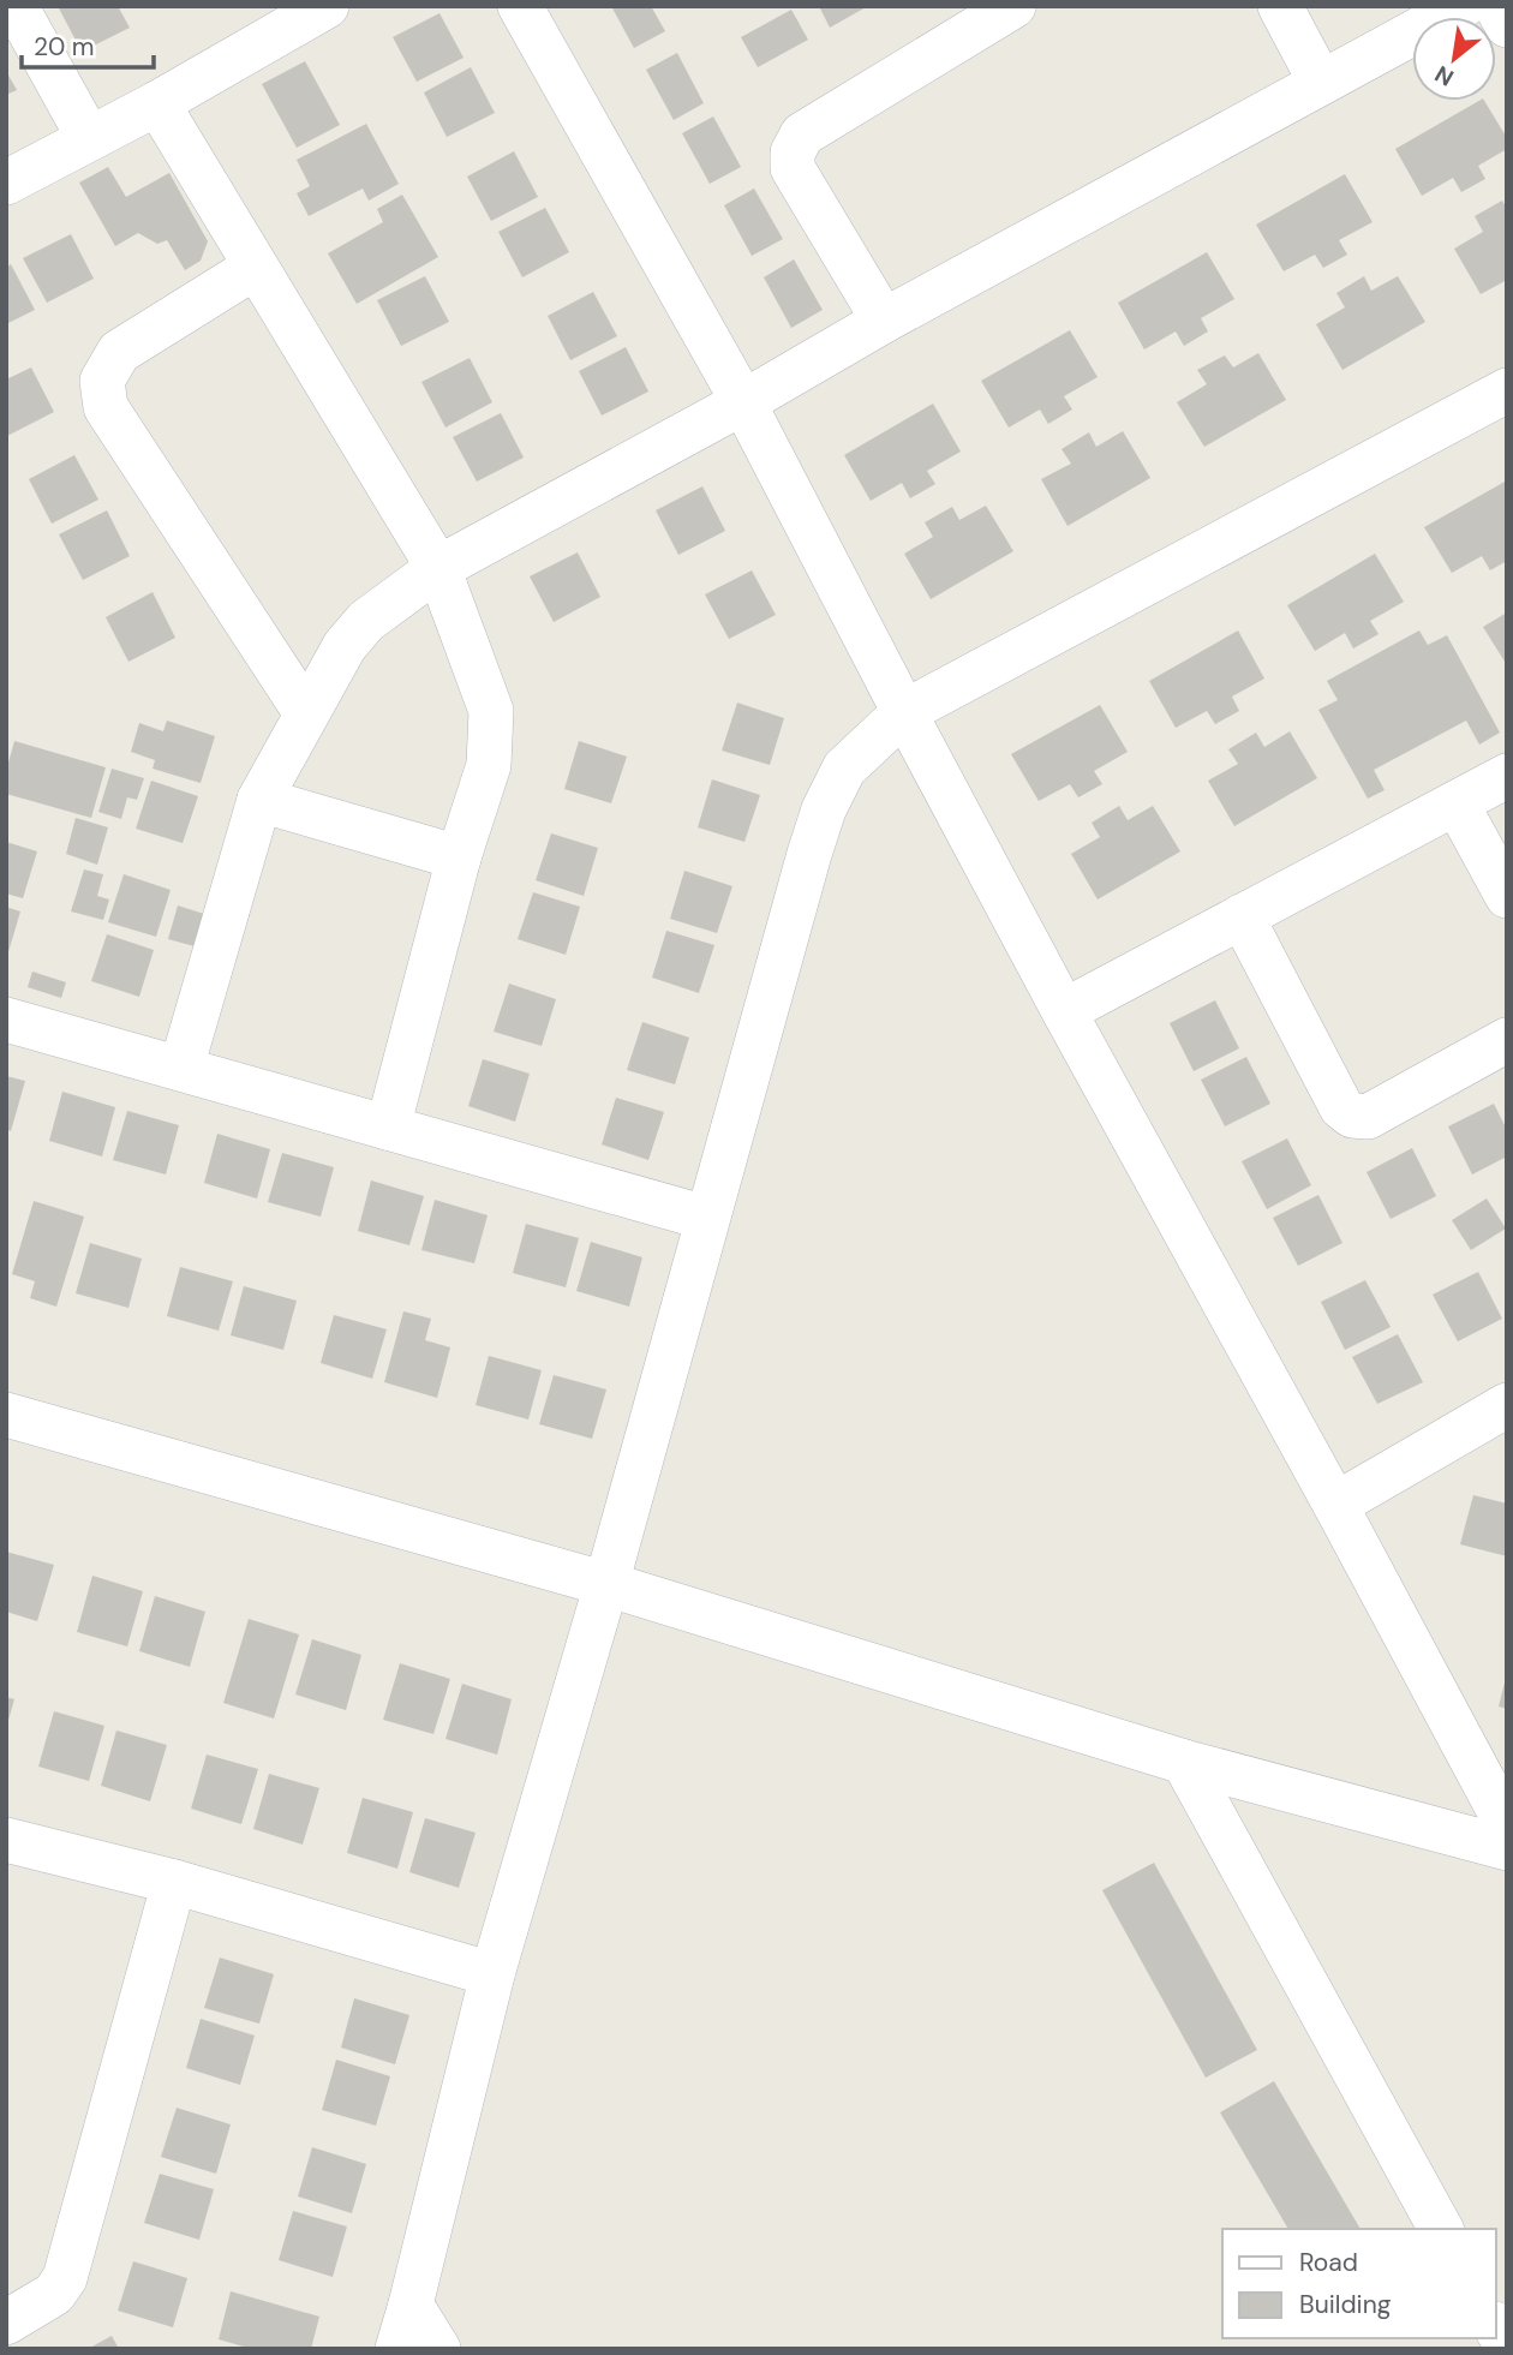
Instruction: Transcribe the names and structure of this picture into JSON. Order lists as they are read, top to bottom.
{
  "legend": ["Road", "Building"],
  "scale_bar": "20 m",
  "north": "bottom left"
}
